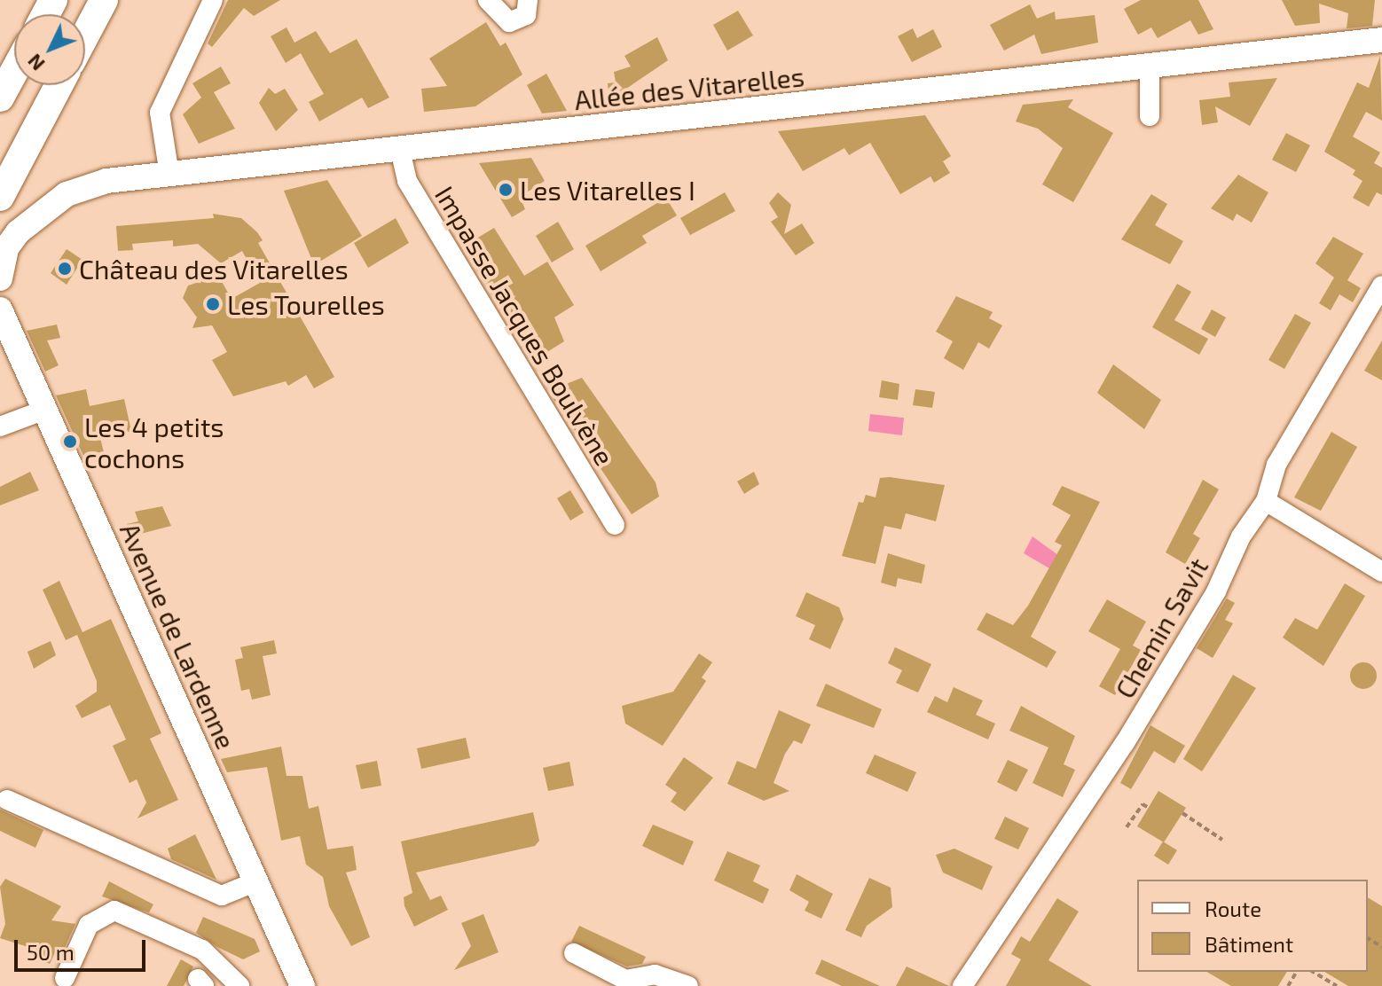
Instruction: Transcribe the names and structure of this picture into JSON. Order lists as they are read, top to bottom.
{
  "streets": {
    "main road": ["Allée des Vitarelles", "Avenue de Lardenne"],
    "street": ["Impasse Jacques Boulvène", "Chemin Savit"]
  },
  "crossings": [
    ["Allée des Vitarelles", "Impasse Jacques Boulvène"]
  ],
  "places": [
    "Les Vitarelles I",
    "Château des Vitarelles",
    "Les Tourelles",
    "Les 4 petits cochons"
  ],
  "legend": ["Route", "Bâtiment"],
  "scale_bar": "50 m",
  "north": "bottom left"
}
